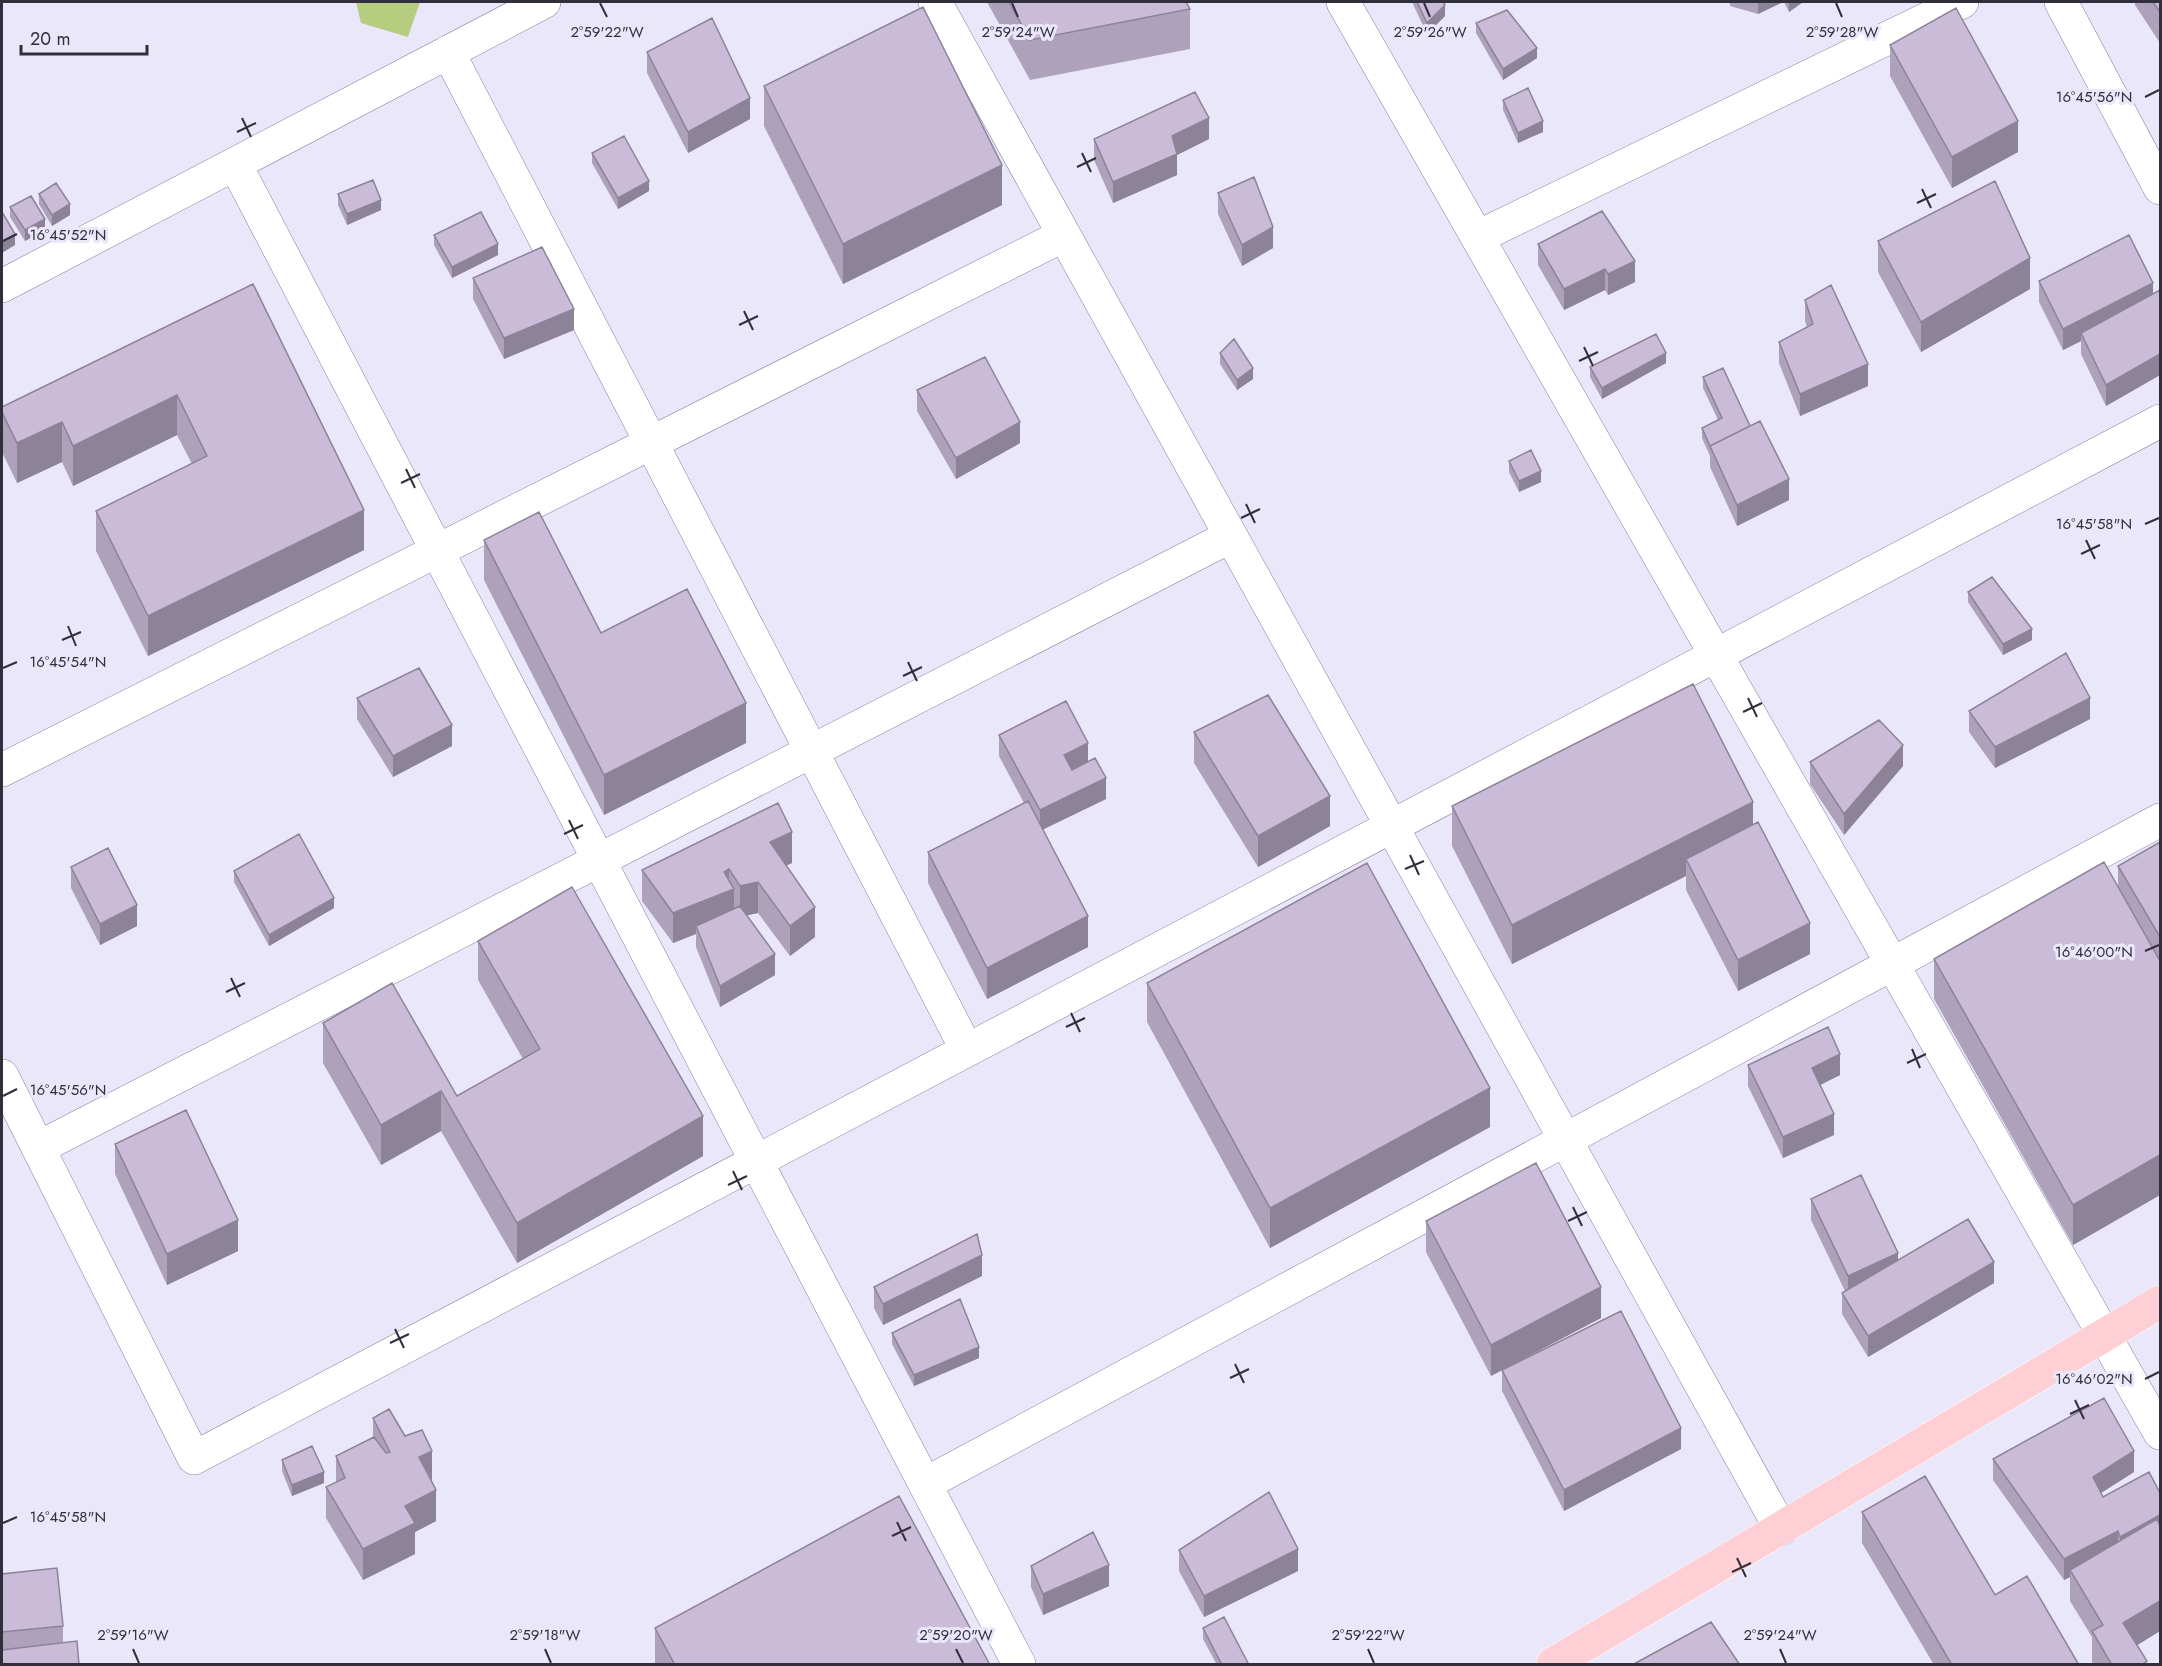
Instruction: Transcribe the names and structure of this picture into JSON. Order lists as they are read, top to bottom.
{
  "scale_bar": "20 m",
  "coordinates": [
    "2°59'22\"W",
    "2°59'24\"W",
    "2°59'26\"W",
    "2°59'28\"W",
    "16°45'56\"N",
    "16°45'52\"N",
    "16°45'58\"N",
    "16°45'54\"N",
    "16°46'00\"N",
    "16°46'02\"N",
    "2°59'16\"W",
    "2°59'18\"W",
    "2°59'20\"W"
  ]
}
